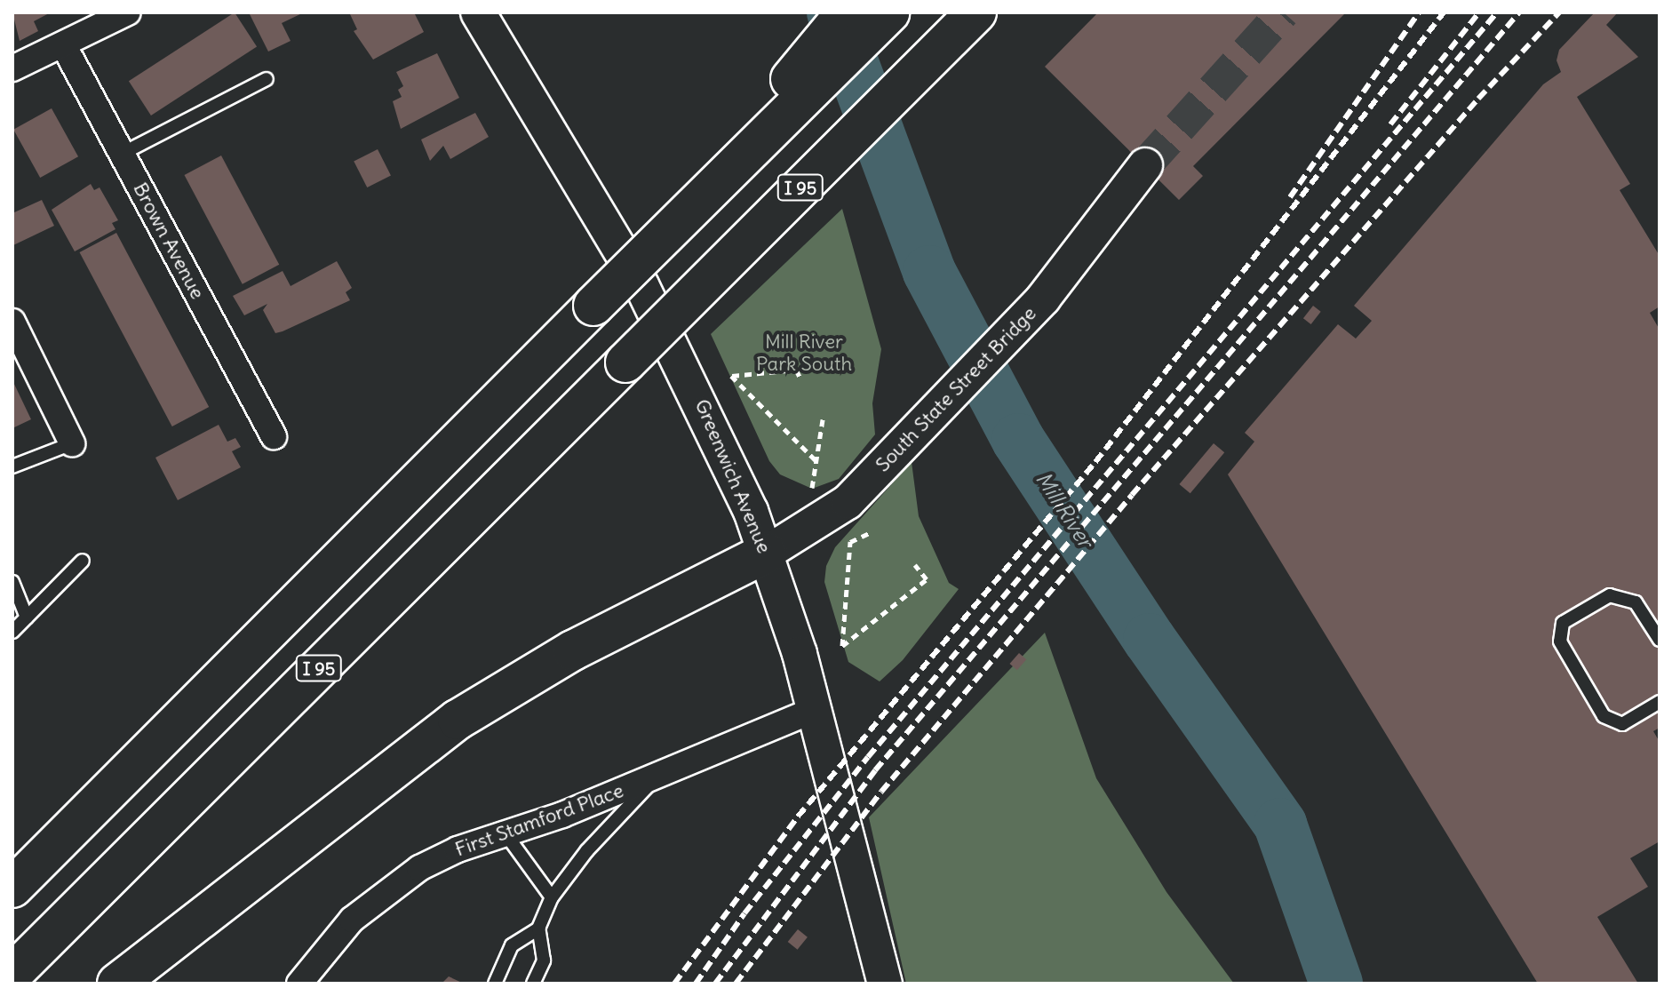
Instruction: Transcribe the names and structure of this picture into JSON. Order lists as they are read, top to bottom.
{
  "streets": {
    "highway": ["I 95"],
    "main road": ["South State Street Bridge", "Greenwich Avenue"],
    "street": ["Brown Avenue", "First Stamford Place"]
  },
  "crossings": [
    ["South State Street Bridge", "Greenwich Avenue"],
    ["Greenwich Avenue", "First Stamford Place"]
  ],
  "water": ["Mill River"],
  "parks": ["Mill River Park South"]
}
